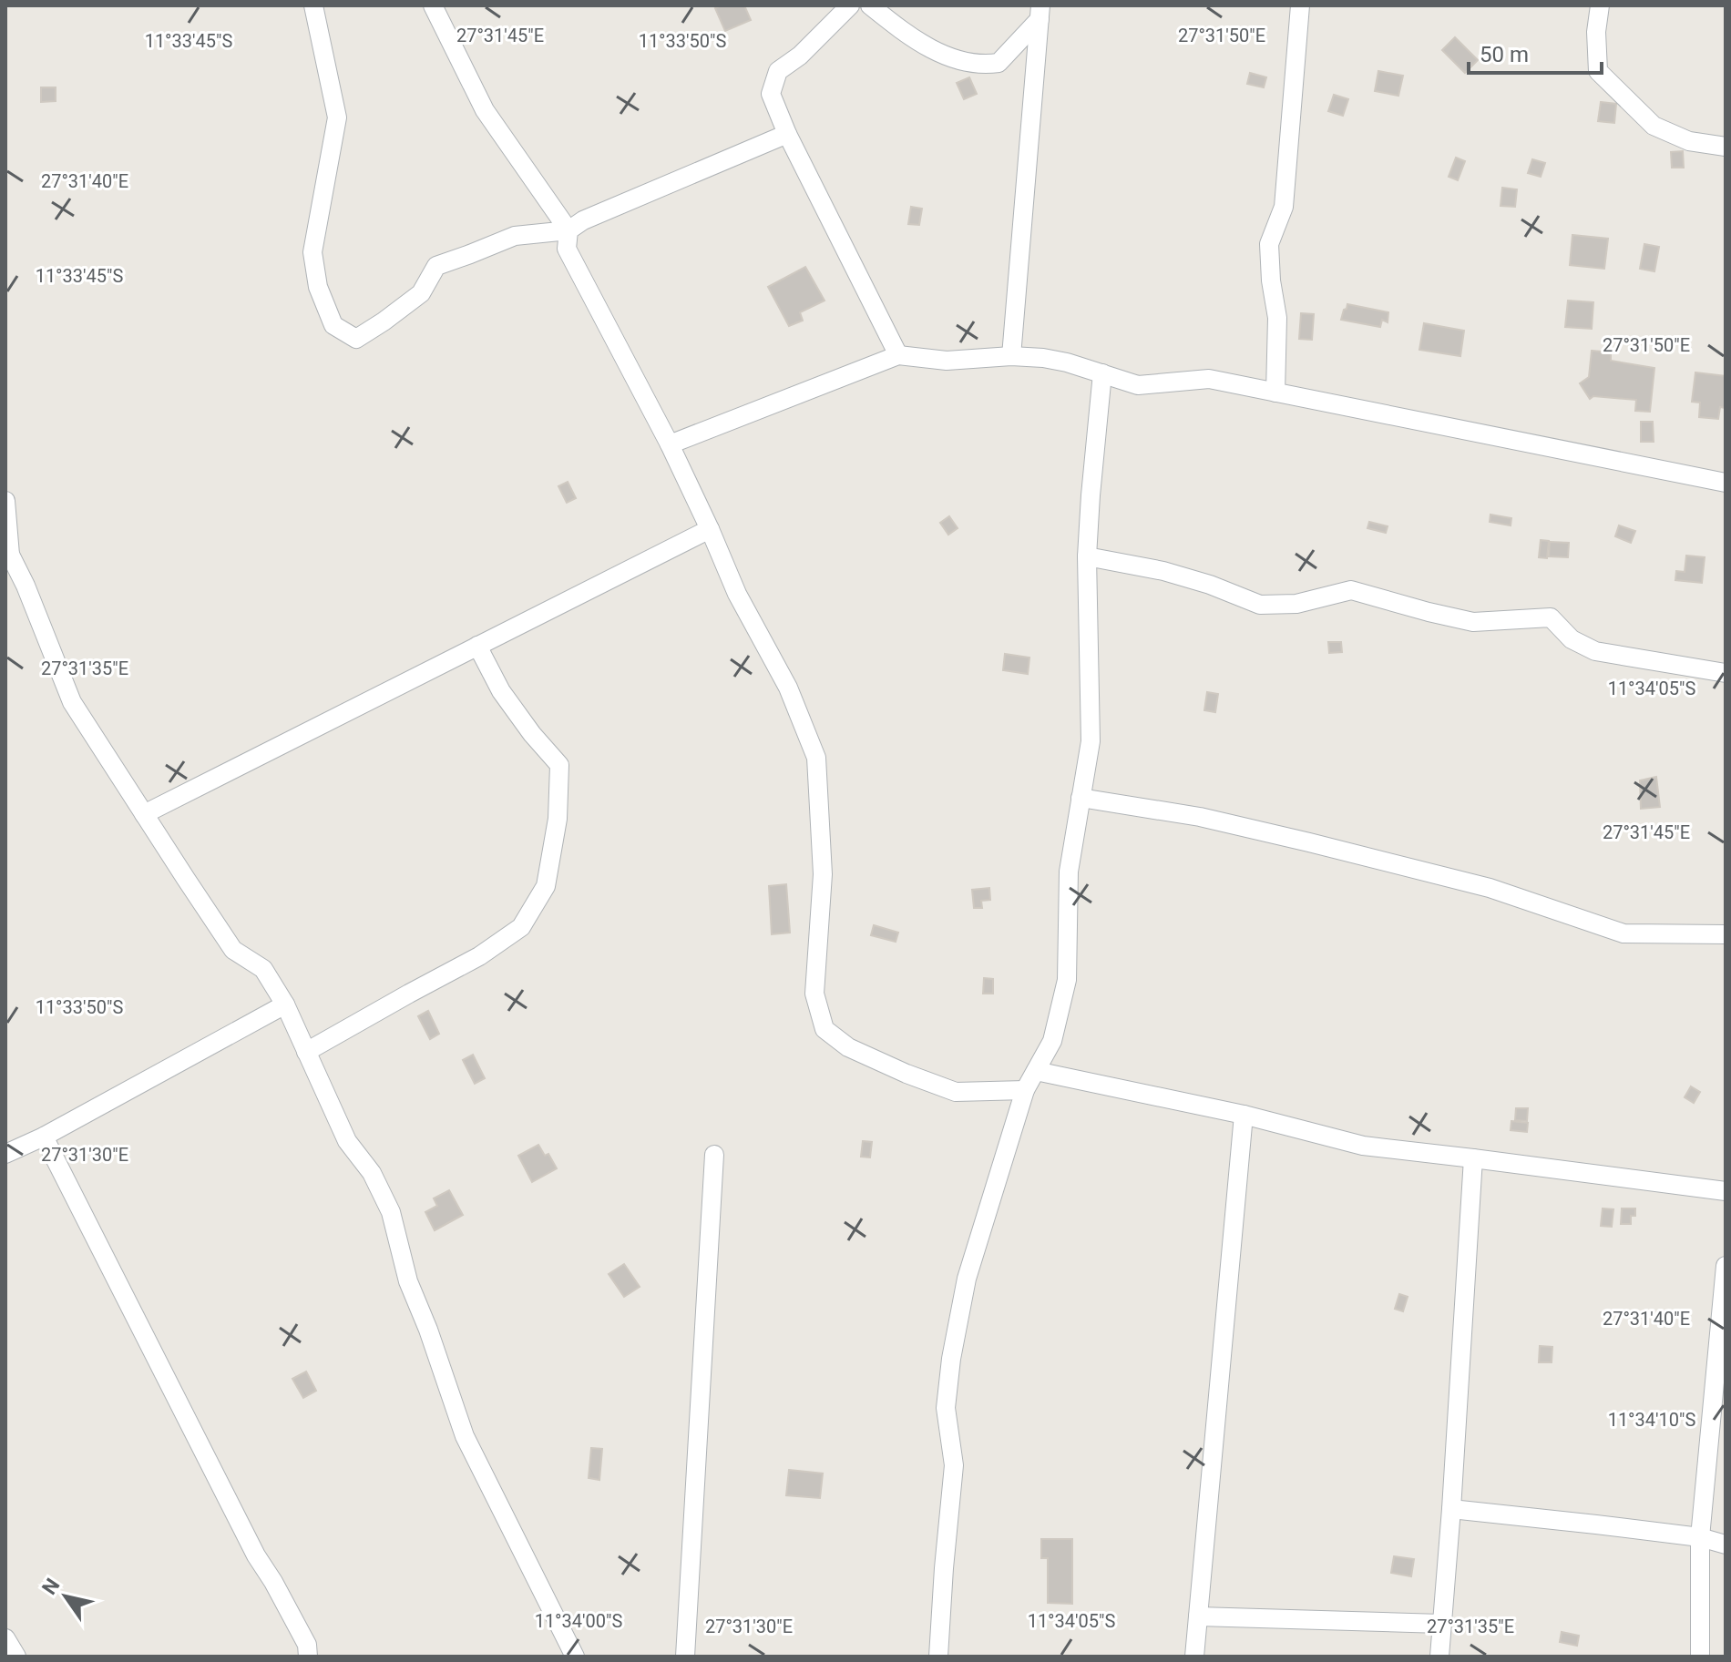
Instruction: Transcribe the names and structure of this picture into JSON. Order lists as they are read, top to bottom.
{
  "scale_bar": "50 m",
  "north": "top left",
  "coordinates": [
    "27°31'45\"E",
    "27°31'50\"E",
    "11°33'45\"S",
    "11°33'50\"S",
    "27°31'40\"E",
    "27°31'35\"E",
    "11°34'05\"S",
    "27°31'30\"E",
    "11°34'10\"S",
    "11°34'00\"S"
  ]
}
